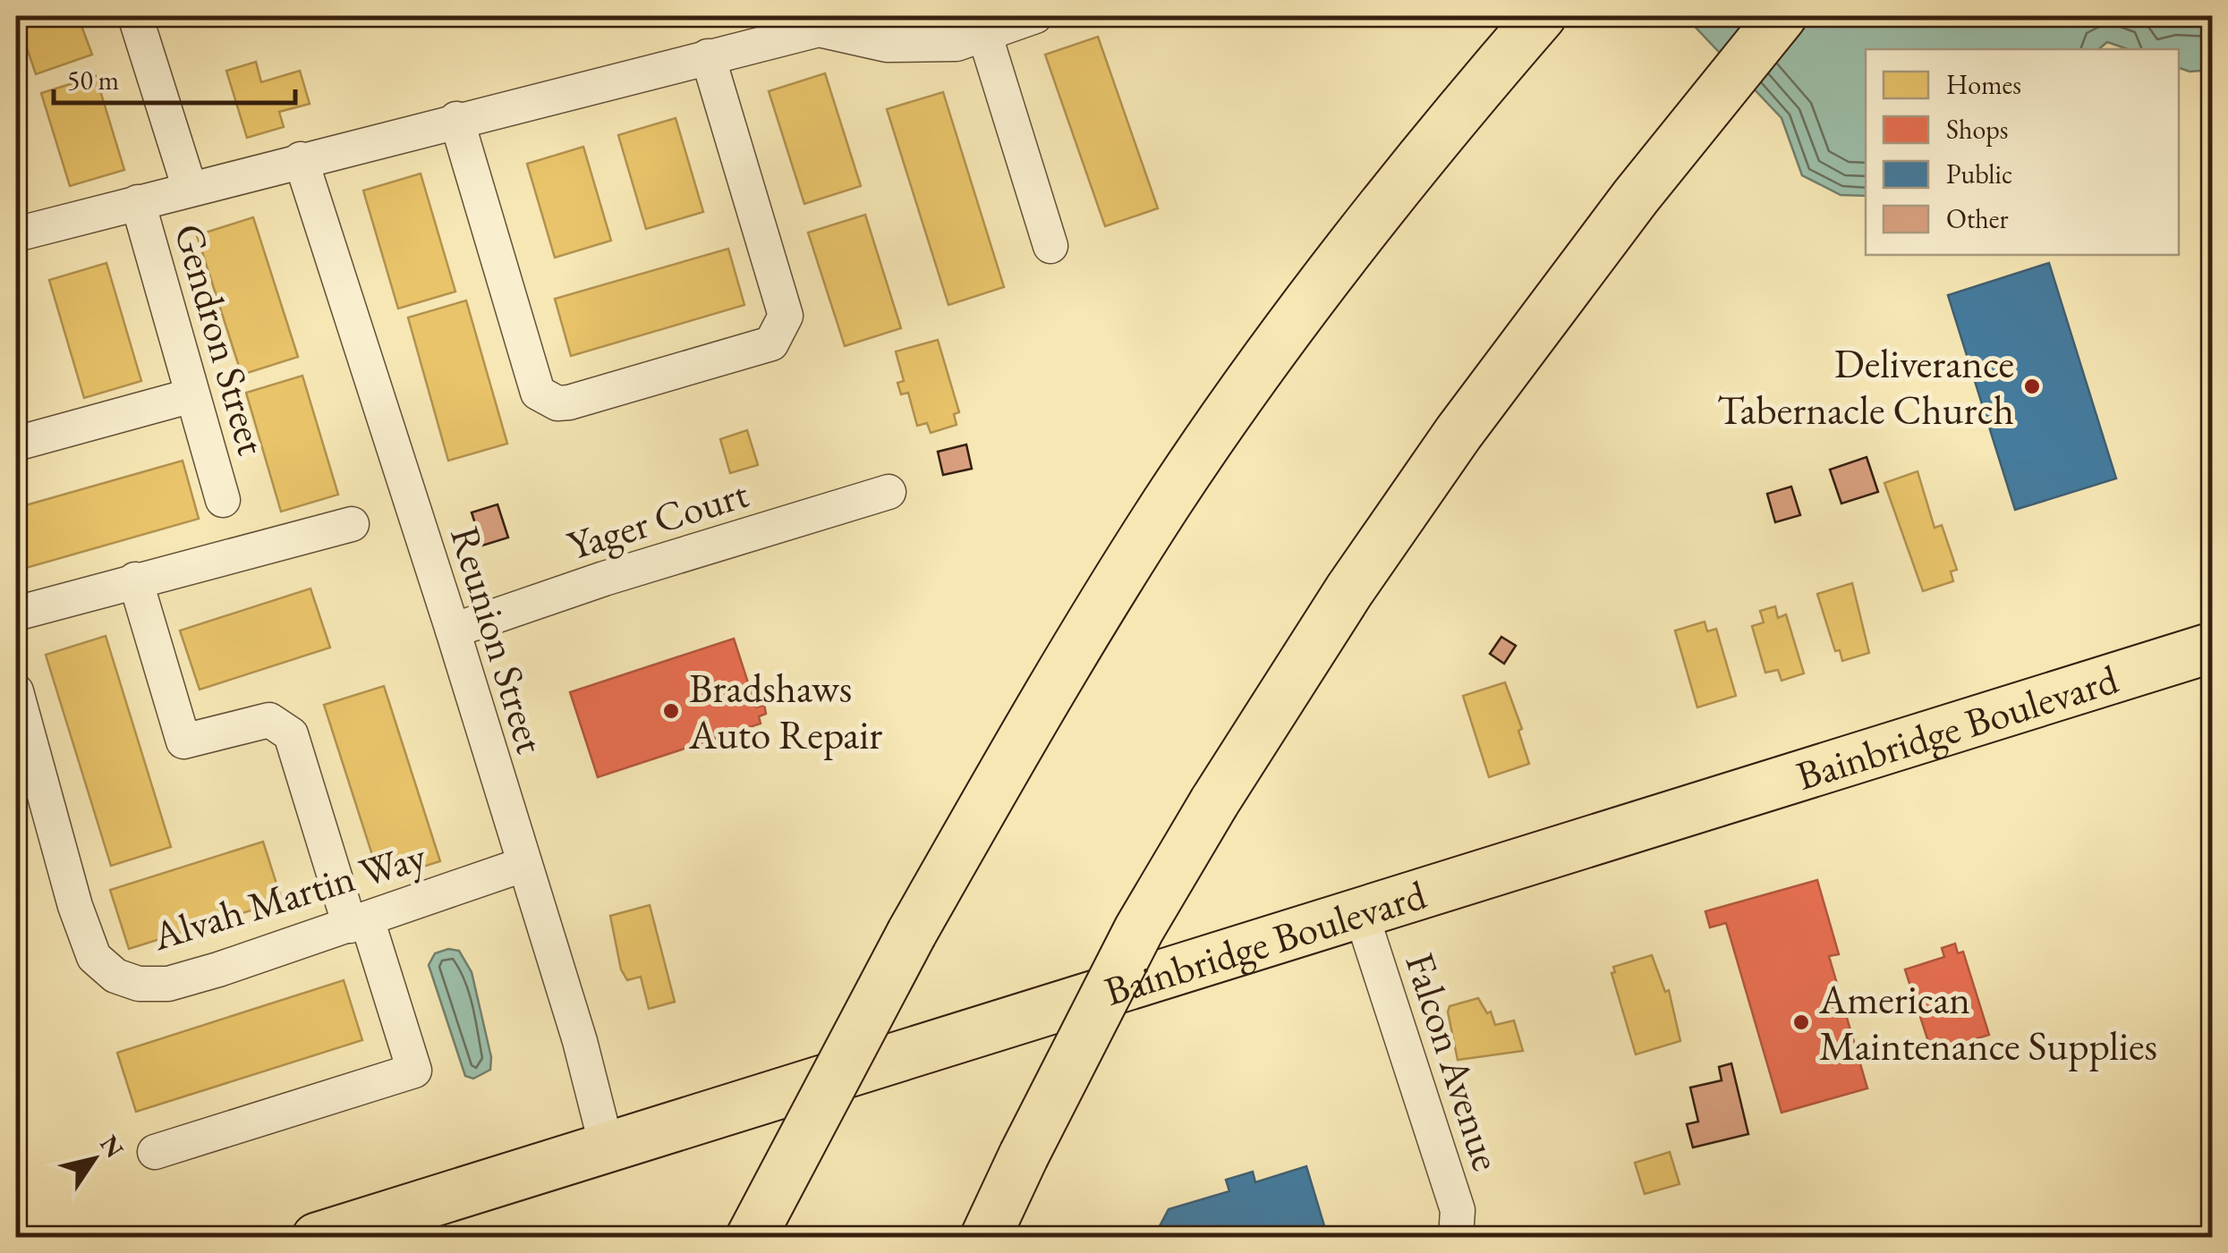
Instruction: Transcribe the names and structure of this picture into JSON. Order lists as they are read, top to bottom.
{
  "streets": {
    "main road": ["Bainbridge Boulevard"],
    "street": [
      "Gendron Street",
      "Yager Court",
      "Reunion Street",
      "Alvah Martin Way",
      "Falcon Avenue"
    ]
  },
  "crossings": [
    ["Yager Court", "Reunion Street"],
    ["Reunion Street", "Bainbridge Boulevard"],
    ["Reunion Street", "Alvah Martin Way"],
    ["Bainbridge Boulevard", "Falcon Avenue"]
  ],
  "places": ["Deliverance Tabernacle Church", "Bradshaws Auto Repair", "American Maintenance Supplies"],
  "legend": [
    "Homes",
    "Shops",
    "Public",
    "Other"
  ],
  "scale_bar": "50 m",
  "north": "top right"
}
